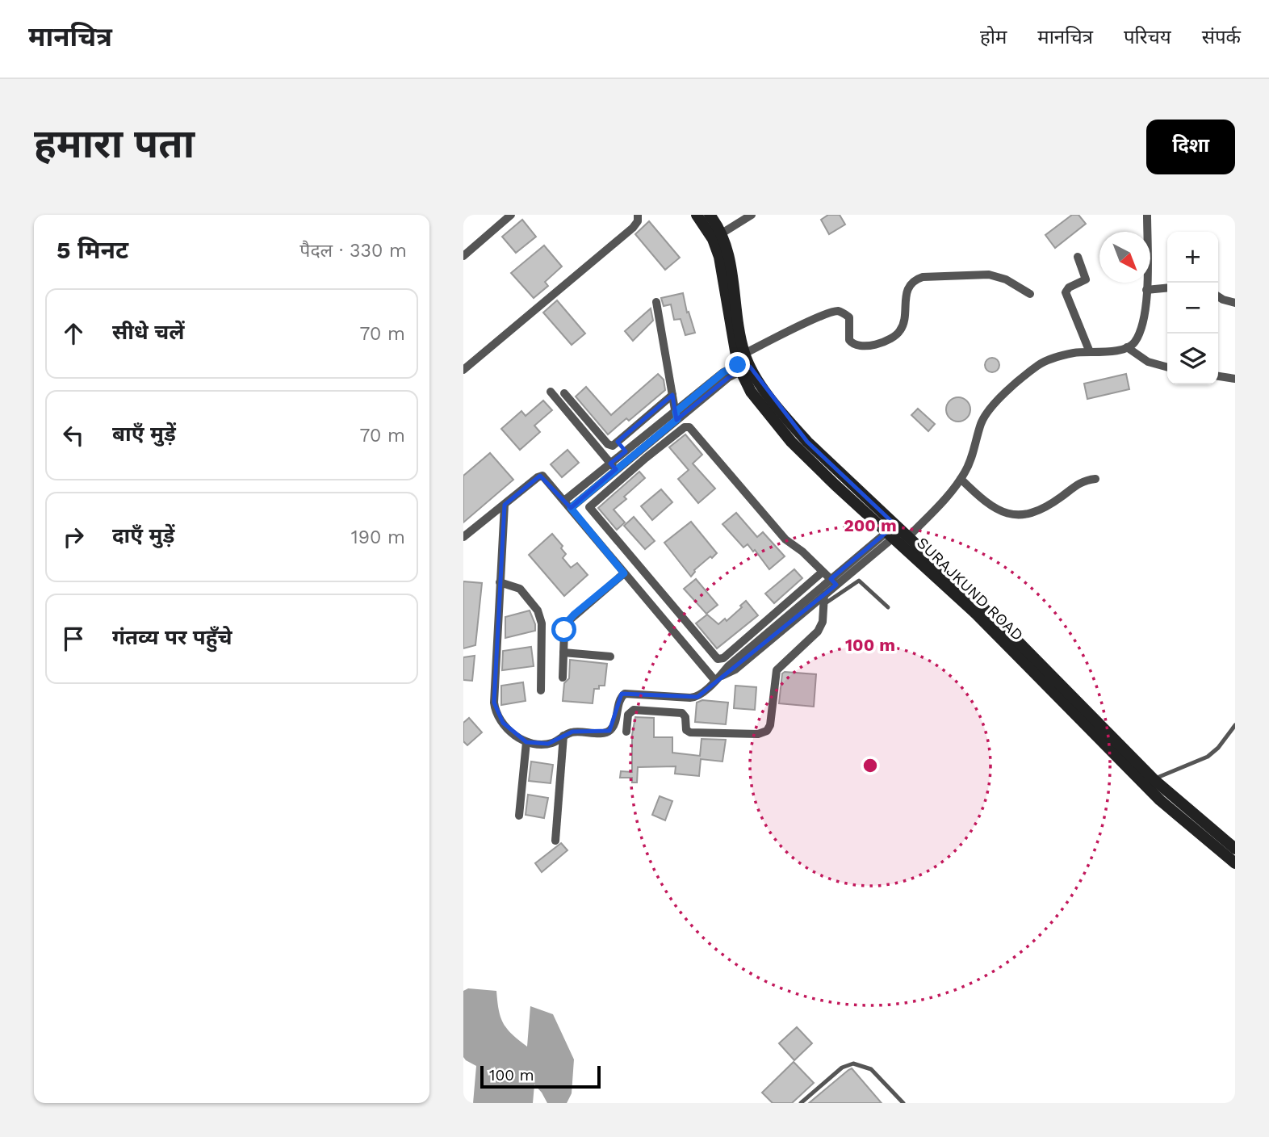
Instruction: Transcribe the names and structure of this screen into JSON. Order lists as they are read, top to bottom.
{
  "streets": {
    "main road": ["SURAJKUND ROAD"]
  },
  "scale_bar": "100 m",
  "north": "bottom right",
  "page": {
    "header": "मानचित्र",
    "nav": [
      "होम",
      "मानचित्र",
      "परिचय",
      "संपर्क"
    ],
    "buttons": "दिशा",
    "title": "हमारा पता",
    "heading": ["5 मिनट", "पैदल · 330 m"],
    "map_buttons": ["+", "−"],
    "list": [
      ["सीधे चलें", "70 m"],
      ["बाएँ मुड़ें", "70 m"],
      ["दाएँ मुड़ें", "190 m"],
      "गंतव्य पर पहुँचे"
    ],
    "scale": "100 m"
  },
  "rings": ["200 m", "100 m"]
}
